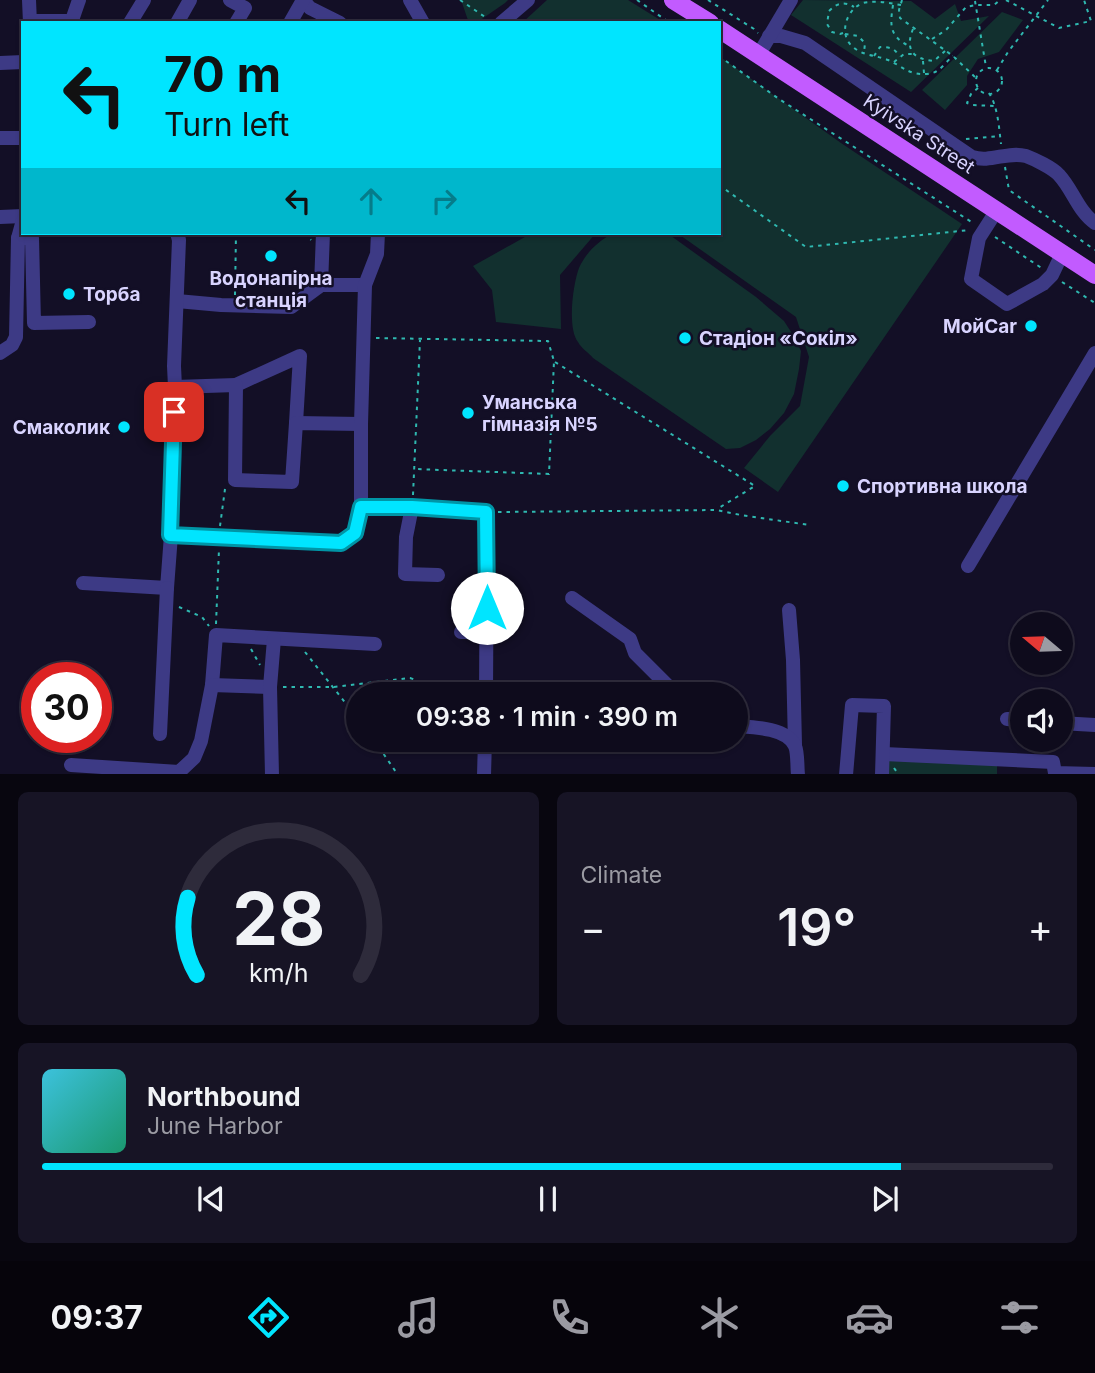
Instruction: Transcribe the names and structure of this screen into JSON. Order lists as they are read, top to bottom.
{
  "streets": {
    "main road": ["Kyivska Street"]
  },
  "places": [
    "Водонапірна станція",
    "Торба",
    "МойCar",
    "Стадіон «Сокіл»",
    "Уманська гімназія №5",
    "Смаколик",
    "Спортивна школа"
  ],
  "north": "left",
  "page": {
    "turn": ["70 m", "Turn left"],
    "limit": "30",
    "trip": "09:38 · 1 min · 390 m",
    "tile": "Climate",
    "heat": ["−", "19°", "+"],
    "song": ["Northbound", "June Harbor"],
    "tabs": "09:37",
    "gauge": ["28", "km/h"]
  }
}
